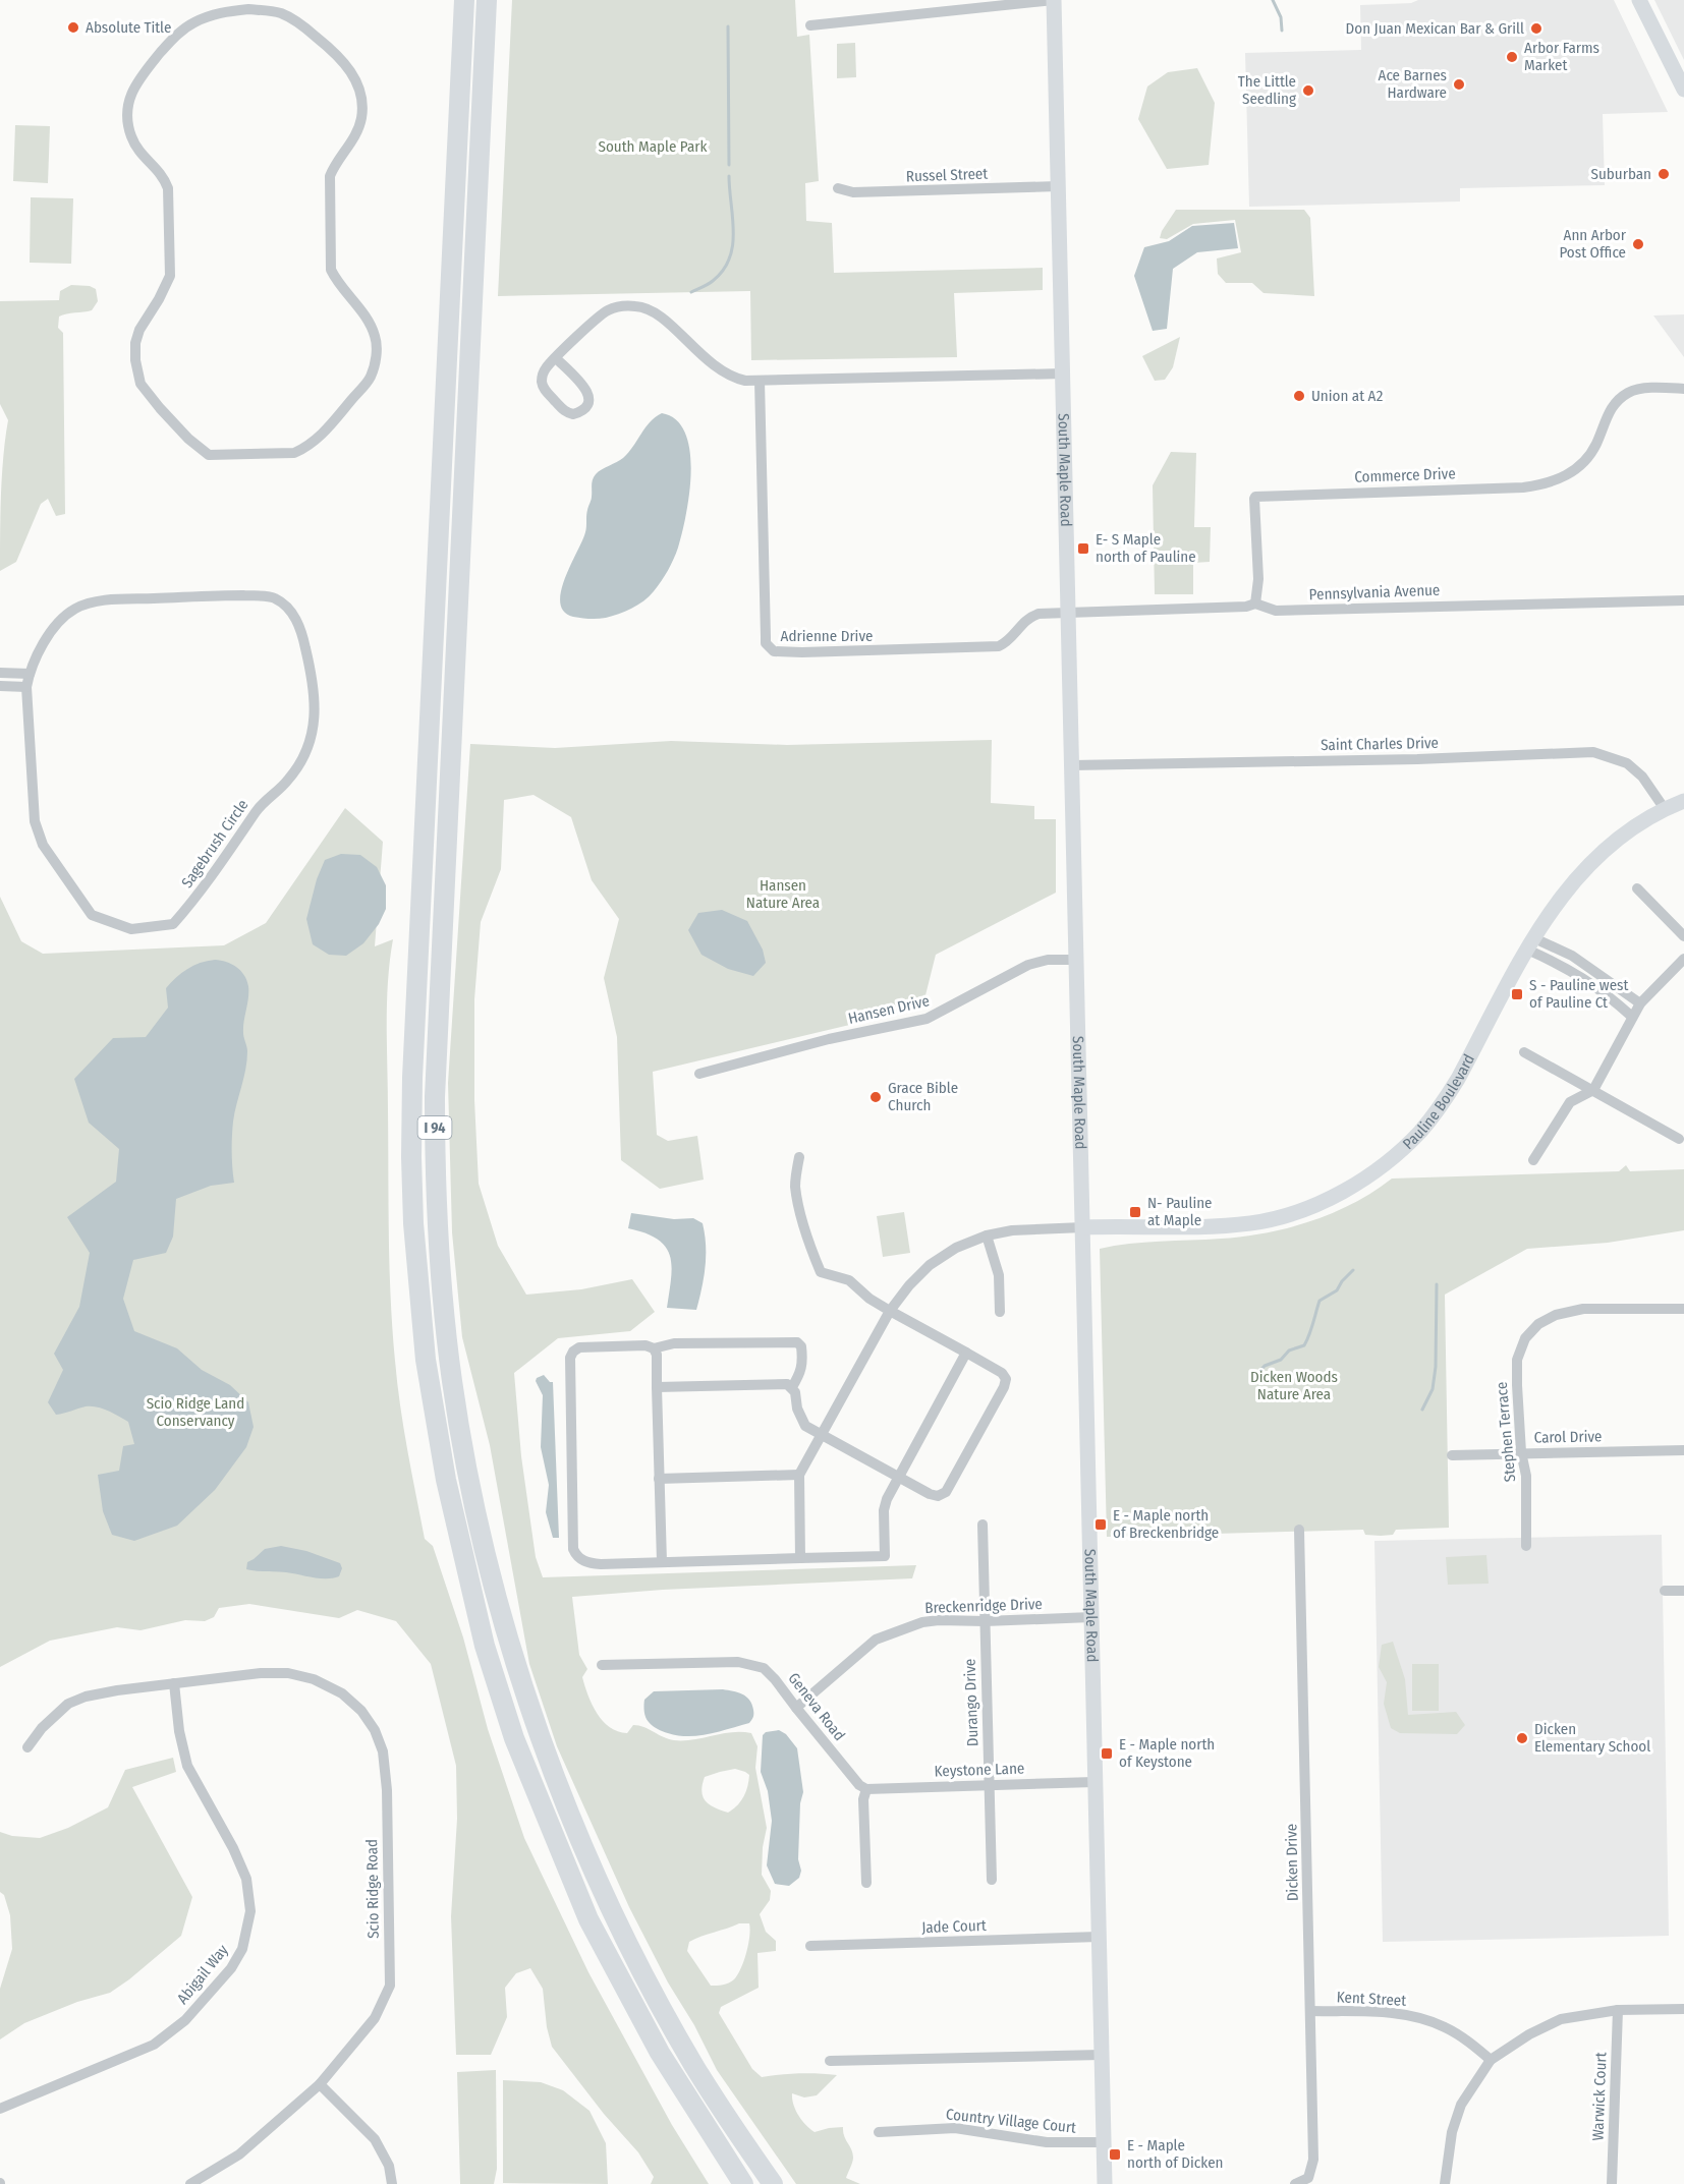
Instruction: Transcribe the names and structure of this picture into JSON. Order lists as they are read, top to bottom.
{
  "streets": {
    "highway": ["I 94"],
    "street": [
      "Russel Street",
      "South Maple Road",
      "Commerce Drive",
      "Pennsylvania Avenue",
      "Adrienne Drive",
      "Saint Charles Drive",
      "Sagebrush Circle",
      "Hansen Drive",
      "Pauline Boulevard",
      "Stephen Terrace",
      "Carol Drive",
      "Breckenridge Drive",
      "Durango Drive",
      "Geneva Road",
      "Keystone Lane",
      "Dicken Drive",
      "Scio Ridge Road",
      "Jade Court",
      "Abigail Way",
      "Kent Street",
      "Warwick Court",
      "Country Village Court"
    ]
  },
  "crossings": [
    ["Russel Street", "South Maple Road"],
    ["South Maple Road", "Pennsylvania Avenue"],
    ["South Maple Road", "Adrienne Drive"],
    ["South Maple Road", "Saint Charles Drive"],
    ["South Maple Road", "Hansen Drive"],
    ["South Maple Road", "Pauline Boulevard"],
    ["South Maple Road", "Breckenridge Drive"],
    ["South Maple Road", "Keystone Lane"],
    ["South Maple Road", "Jade Court"],
    ["South Maple Road", "Country Village Court"],
    ["Commerce Drive", "Pennsylvania Avenue"],
    ["Pennsylvania Avenue", "Adrienne Drive"],
    ["Saint Charles Drive", "Pauline Boulevard"],
    ["Stephen Terrace", "Carol Drive"],
    ["Breckenridge Drive", "Durango Drive"],
    ["Breckenridge Drive", "Geneva Road"],
    ["Durango Drive", "Keystone Lane"],
    ["Geneva Road", "Keystone Lane"],
    ["Dicken Drive", "Kent Street"],
    ["Scio Ridge Road", "Abigail Way"]
  ],
  "parks": [
    "South Maple Park",
    "Hansen Nature Area",
    "Dicken Woods Nature Area",
    "Scio Ridge Land Conservancy"
  ],
  "places": {
    "other": [
      "Absolute Title",
      "Don Juan Mexican Bar & Grill",
      "Arbor Farms Market",
      "Ace Barnes Hardware",
      "The Little Seedling",
      "Suburban",
      "Ann Arbor Post Office",
      "Union at A2",
      "Grace Bible Church",
      "Dicken Elementary School"
    ],
    "transit": [
      "E- S Maple north of Pauline",
      "S - Pauline west of Pauline Ct",
      "N- Pauline at Maple",
      "E - Maple north of Breckenbridge",
      "E - Maple north of Keystone",
      "E - Maple north of Dicken"
    ]
  }
}
